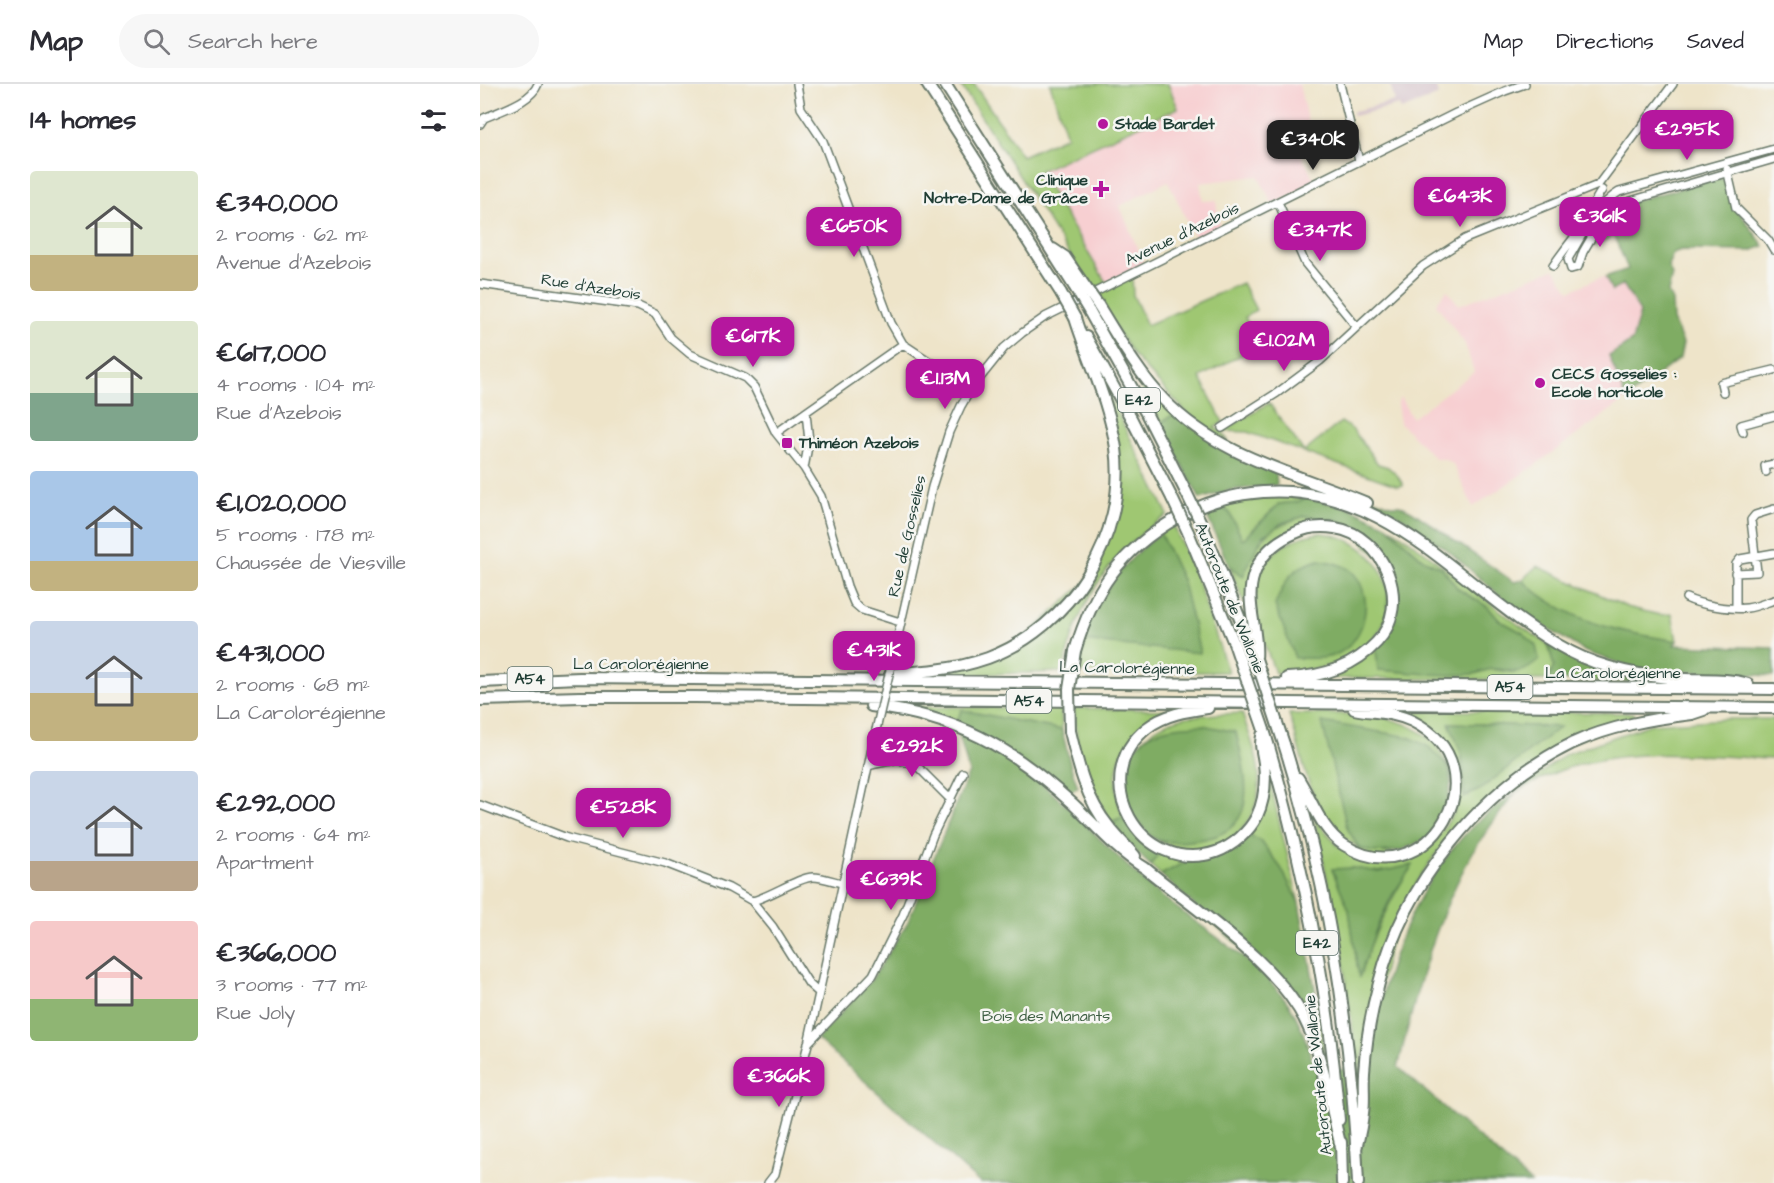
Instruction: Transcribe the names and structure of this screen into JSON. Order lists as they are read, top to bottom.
{
  "streets": {
    "highway": [
      "E42",
      "Autoroute de Wallonie",
      "La Carolorégienne",
      "A54"
    ],
    "street": ["Avenue d'Azebois", "Rue d'Azebois", "Rue de Gosselies"]
  },
  "crossings": [
    ["Avenue d'Azebois", "Rue de Gosselies"],
    ["Rue d'Azebois", "Rue de Gosselies"]
  ],
  "parks": ["Bois des Manants"],
  "places": {
    "other": ["Stade Bardet", "CECS Gosselies : Ecole horticole"],
    "health": ["Clinique Notre-Dame de Grâce"],
    "transit": ["Thiméon Azebois"]
  },
  "page": {
    "header": "Map",
    "search": "Search here",
    "nav": ["Map", "Directions", "Saved"],
    "heading": "14 homes",
    "price": [
      "€295K",
      "€340K",
      "€643K",
      "€361K",
      "€650K",
      "€347K",
      "€617K",
      "€1.02M",
      "€1.13M",
      "€431K",
      "€292K",
      "€528K",
      "€639K",
      "€366K"
    ],
    "list": [
      {
        "name": "€340,000",
        "note": "2 rooms · 62 m² · Avenue d'Azebois"
      },
      {
        "name": "€617,000",
        "note": "4 rooms · 104 m² · Rue d'Azebois"
      },
      {
        "name": "€1,020,000",
        "note": "5 rooms · 178 m² · Chaussée de Viesville"
      },
      {
        "name": "€431,000",
        "note": "2 rooms · 68 m² · La Carolorégienne"
      },
      {
        "name": "€292,000",
        "note": "2 rooms · 64 m² · Apartment"
      },
      {
        "name": "€366,000",
        "note": "3 rooms · 77 m² · Rue Joly"
      }
    ]
  }
}
